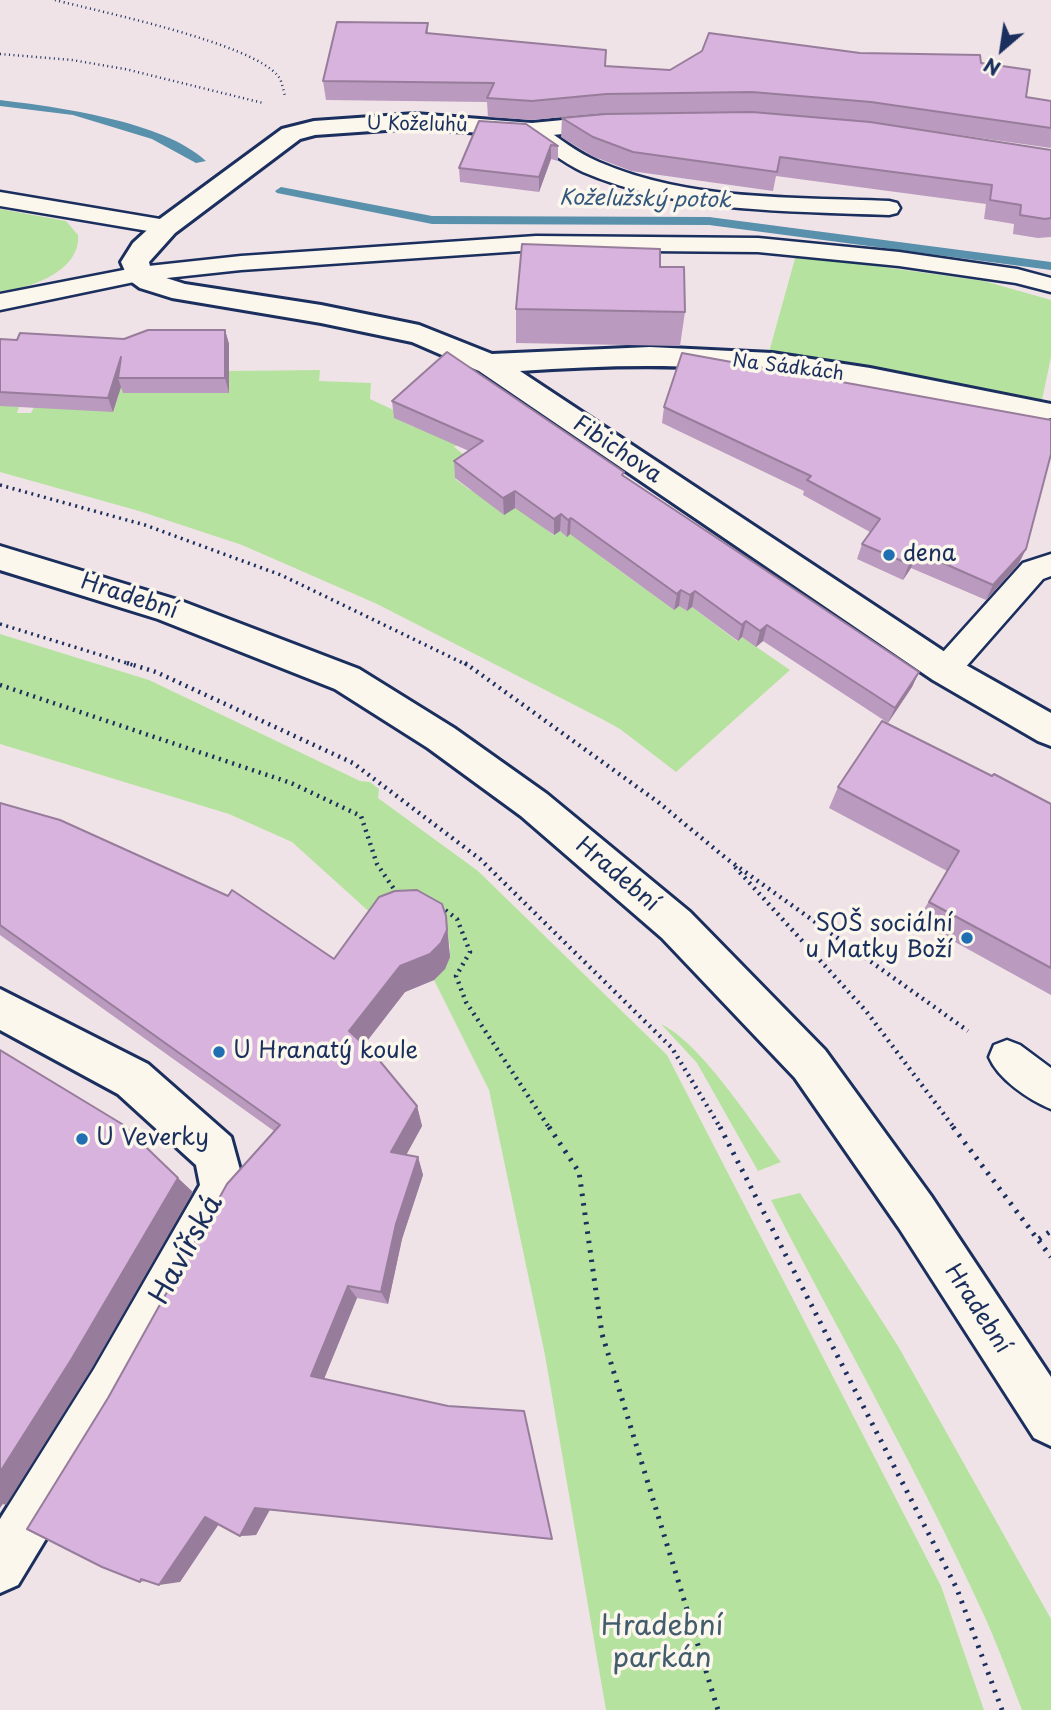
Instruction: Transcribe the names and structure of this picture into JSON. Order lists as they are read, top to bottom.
{
  "streets": {
    "street": [
      "U Koželuhů",
      "Na Sádkách",
      "Fibichova",
      "Hradební",
      "Havířská"
    ]
  },
  "crossings": [
    ["U Koželuhů", "Fibichova"],
    ["Na Sádkách", "Fibichova"]
  ],
  "water": ["Koželužský potok"],
  "parks": ["Hradební parkán"],
  "places": [
    "dena",
    "SOŠ sociální u Matky Boží",
    "U Hranatý koule",
    "U Veverky"
  ],
  "north": "bottom left"
}
